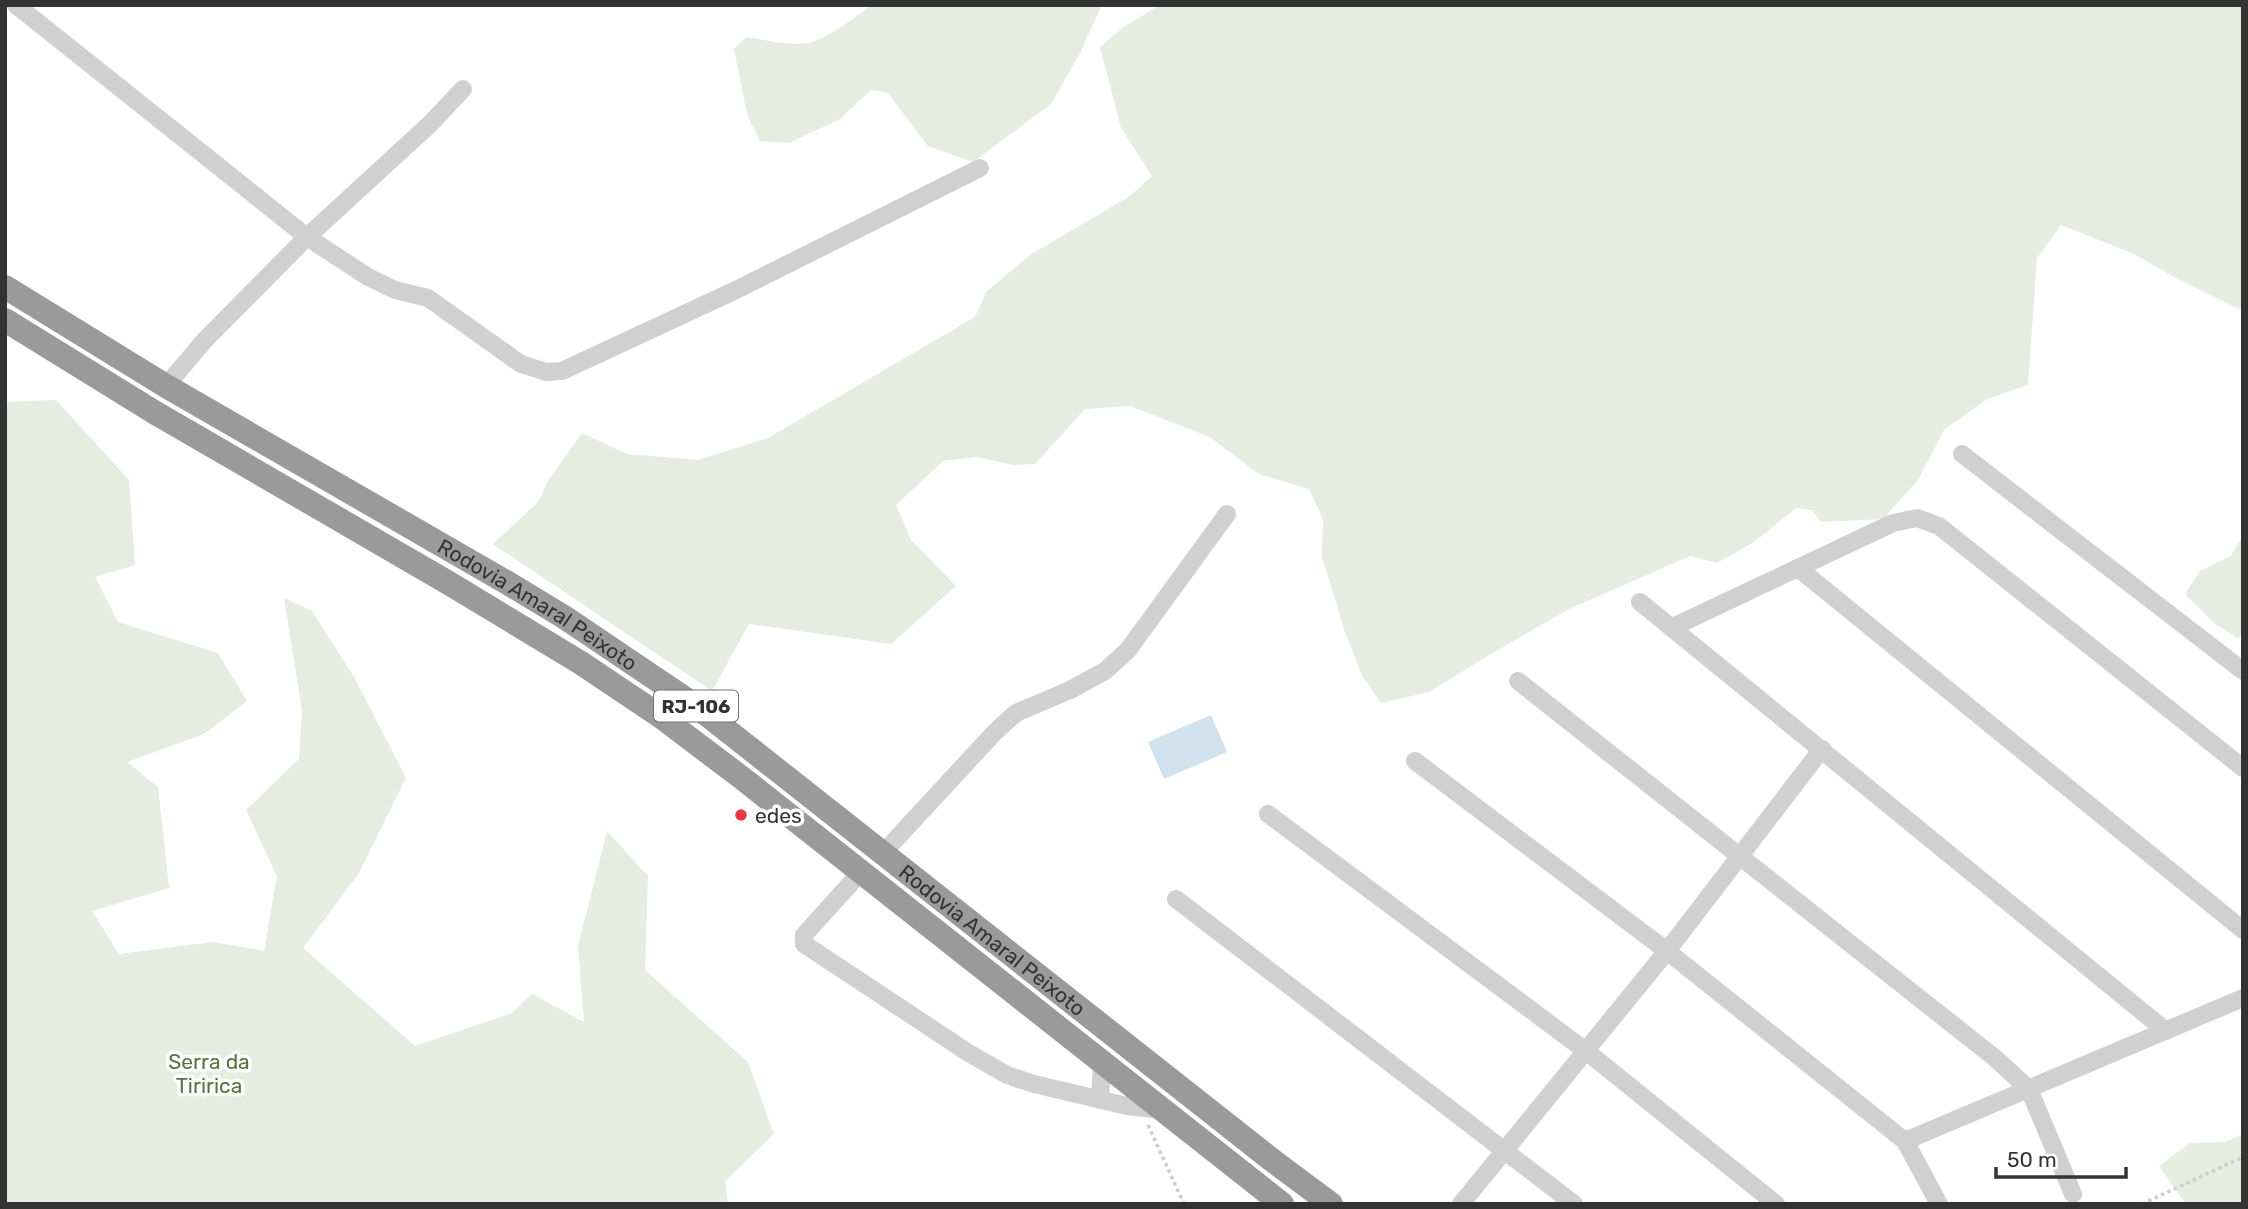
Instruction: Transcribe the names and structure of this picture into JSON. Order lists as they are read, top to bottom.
{
  "streets": {
    "highway": ["Rodovia Amaral Peixoto", "RJ-106"]
  },
  "parks": ["Serra da Tiririca"],
  "places": ["edes"],
  "scale_bar": "50 m"
}
